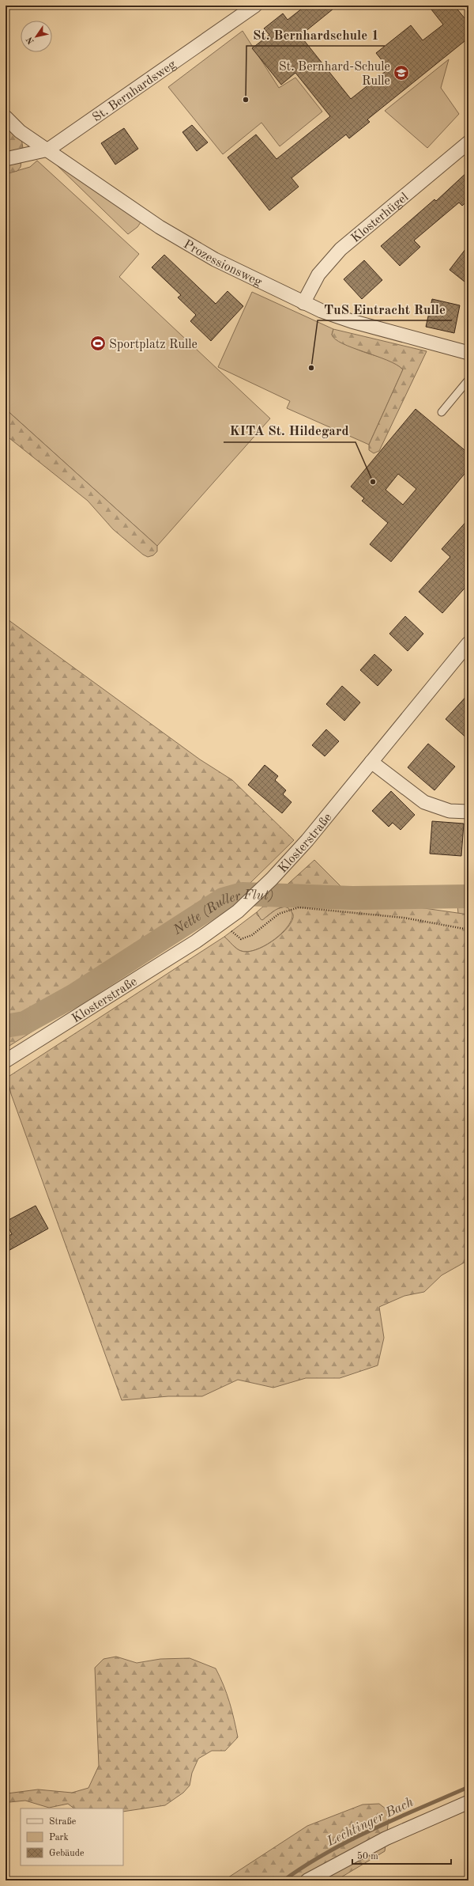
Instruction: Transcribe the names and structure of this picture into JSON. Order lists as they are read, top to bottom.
{
  "streets": {
    "street": [
      "St. Bernhardsweg",
      "Klosterhügel",
      "Prozessionsweg",
      "Klosterstraße"
    ]
  },
  "crossings": [
    ["St. Bernhardsweg", "Prozessionsweg"],
    ["Klosterhügel", "Prozessionsweg"]
  ],
  "water": ["Nette (Ruller Flut)", "Lechtinger Bach"],
  "places": {
    "school or university": ["St. Bernhard-Schule Rulle"],
    "other": ["St. Bernhardschule 1", "TuS Eintracht Rulle", "KITA St. Hildegard"],
    "sports": ["Sportplatz Rulle"]
  },
  "legend": ["Straße", "Park", "Gebäude"],
  "scale_bar": "50 m",
  "north": "bottom left"
}
